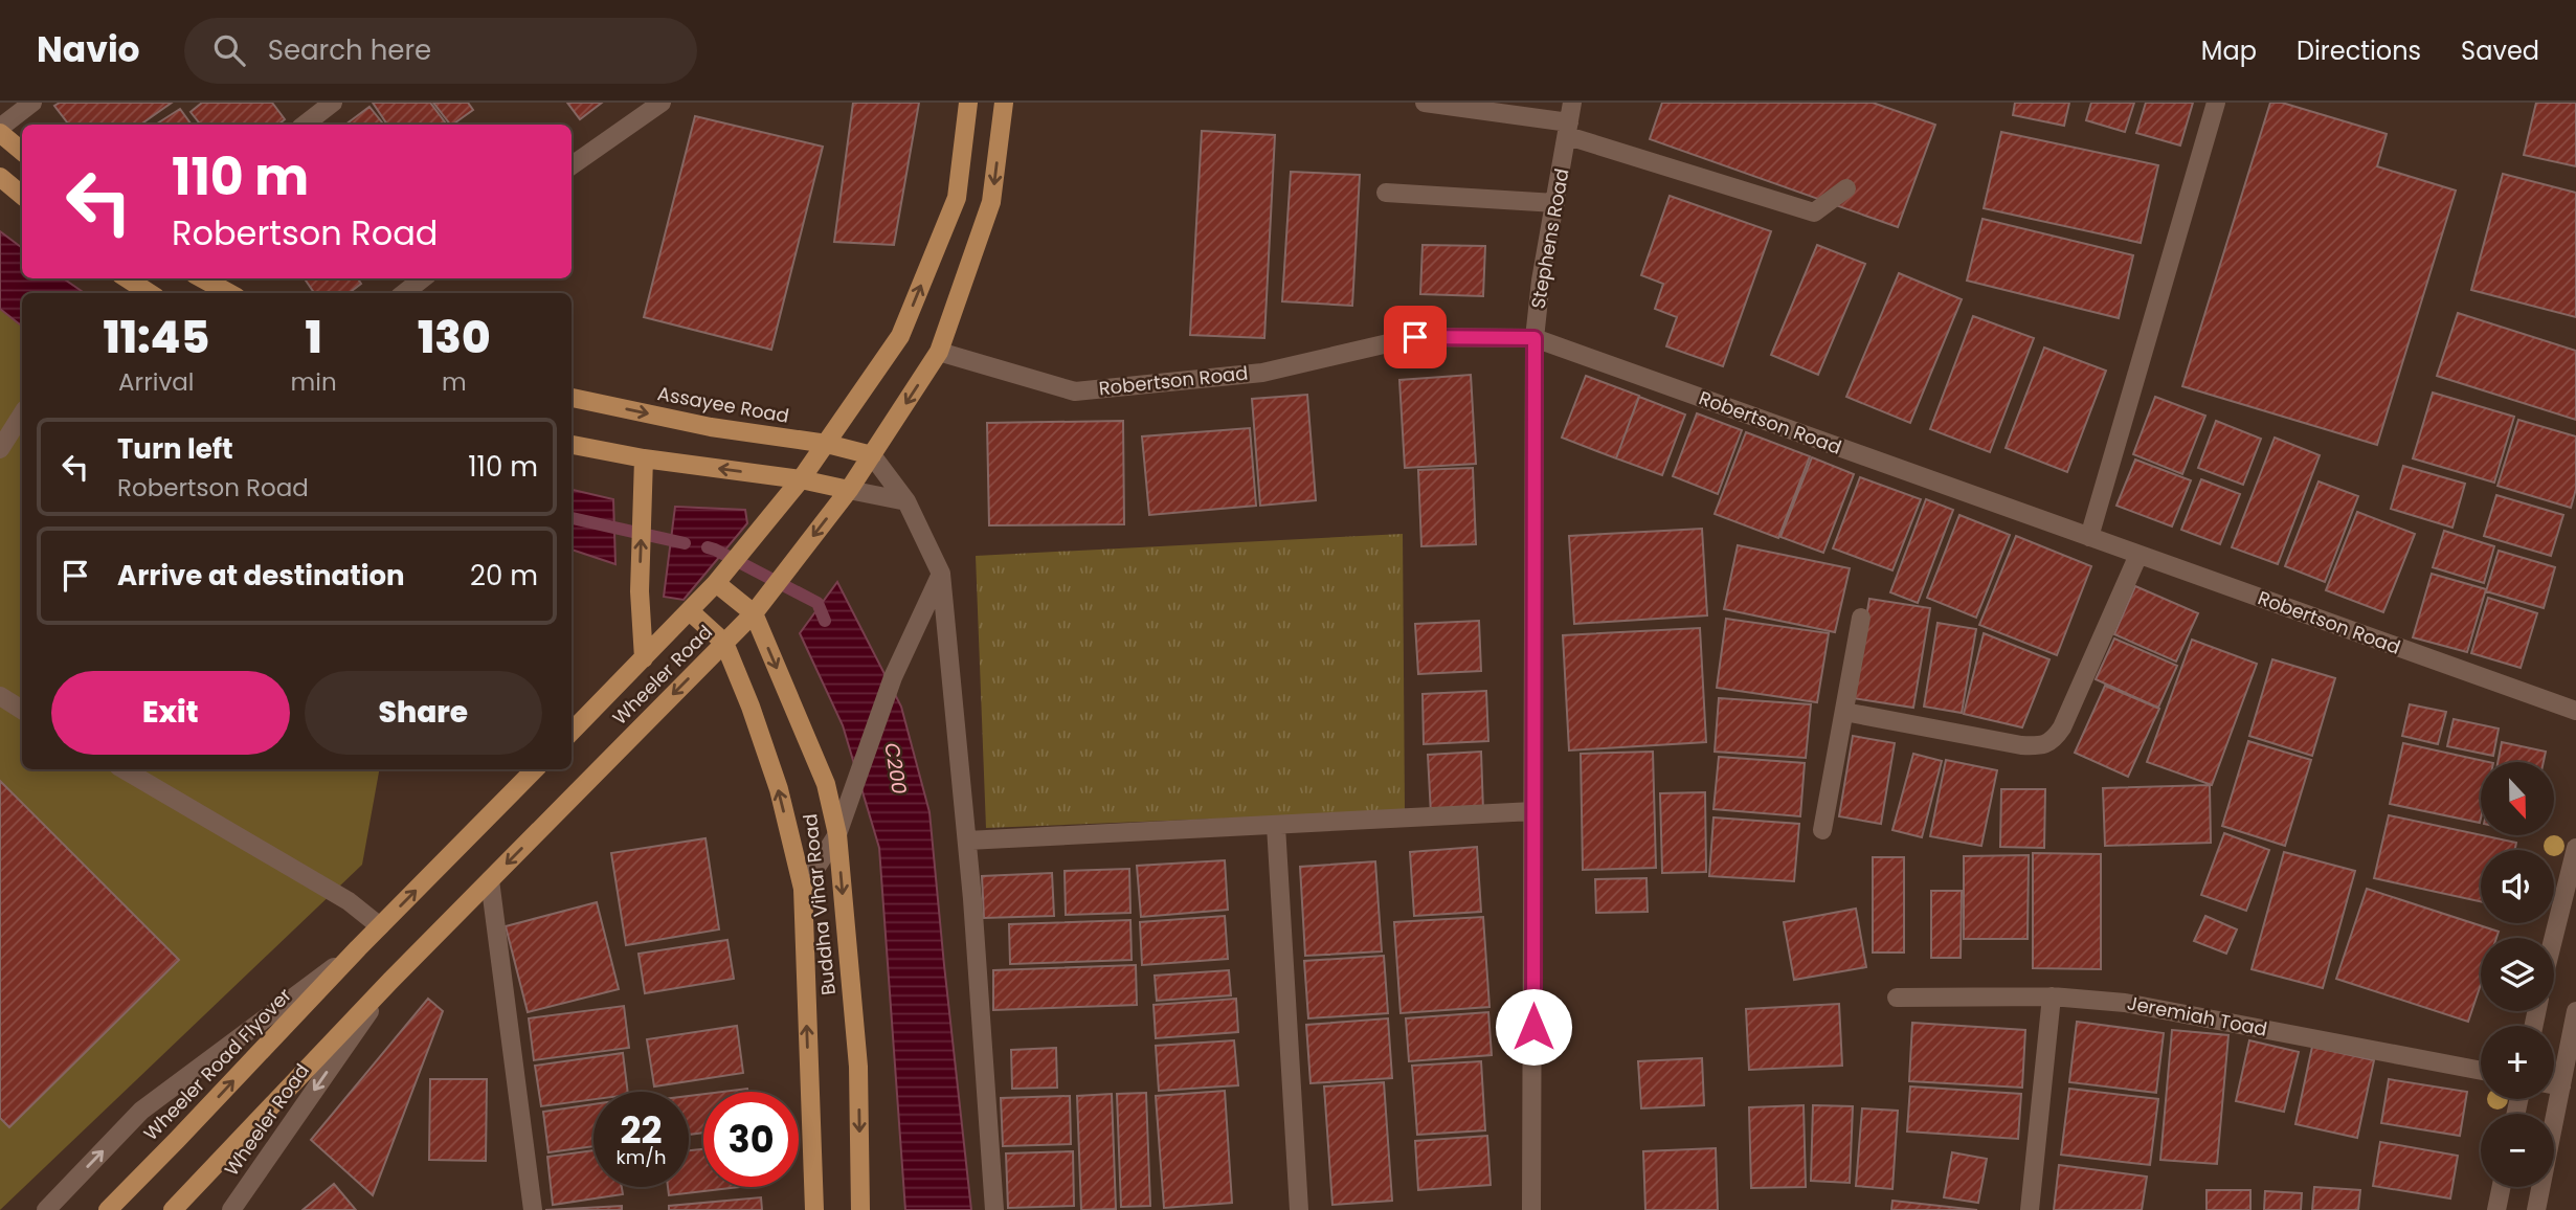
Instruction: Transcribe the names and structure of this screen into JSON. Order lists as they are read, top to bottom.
{
  "streets": {
    "main road": [
      "Assayee Road",
      "Wheeler Road",
      "Buddha Vihar Road",
      "Wheeler Road Flyover"
    ],
    "street": ["Stephens Road", "Robertson Road", "Jeremiah Toad"]
  },
  "crossings": [
    ["Stephens Road", "Robertson Road"],
    ["Robertson Road", "Wheeler Road"],
    ["Assayee Road", "Wheeler Road"],
    ["Wheeler Road", "Buddha Vihar Road"]
  ],
  "water": ["C200"],
  "north": "bottom",
  "page": {
    "header": "Navio",
    "search": "Search here",
    "nav": ["Map", "Directions", "Saved"],
    "turn": ["110 m", "Robertson Road"],
    "eta": [
      "11:45",
      "Arrival",
      "1",
      "min",
      "130",
      "m"
    ],
    "list": [
      {
        "name": "Turn left",
        "note": "Robertson Road",
        "value": "110 m"
      },
      {
        "name": "Arrive at destination",
        "value": "20 m"
      }
    ],
    "buttons": ["Exit", "Share"],
    "map_buttons": ["+", "−"],
    "speed": "22 km/h",
    "limit": "30"
  }
}
